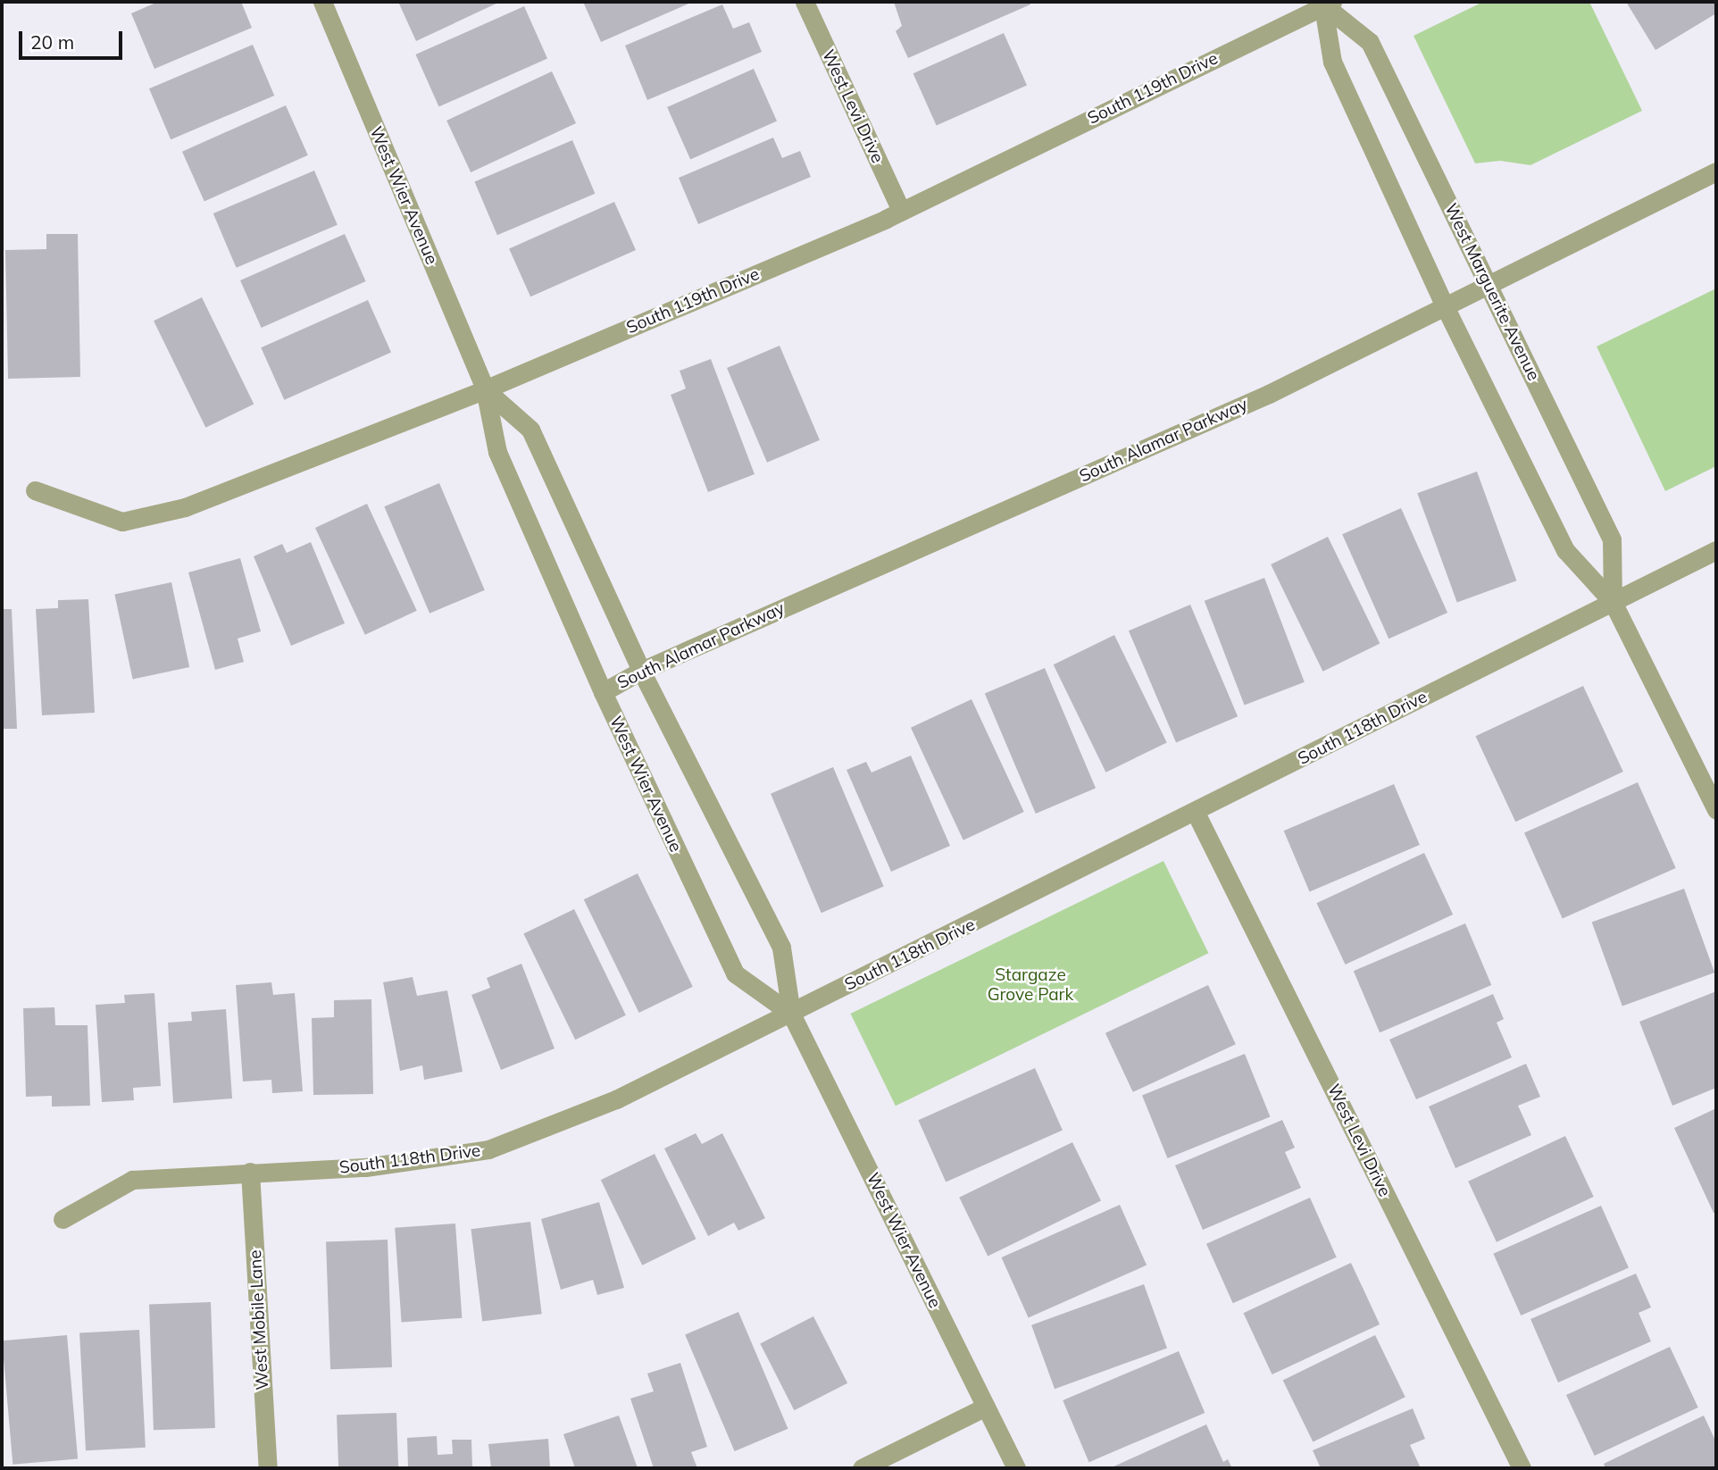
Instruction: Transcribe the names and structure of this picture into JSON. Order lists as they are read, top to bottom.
{
  "streets": {
    "street": [
      "South 119th Drive",
      "West Levi Drive",
      "West Wier Avenue",
      "West Marguerite Avenue",
      "South Alamar Parkway",
      "South 118th Drive",
      "West Mobile Lane"
    ]
  },
  "crossings": [
    ["South 119th Drive", "West Levi Drive"],
    ["South 119th Drive", "West Wier Avenue"],
    ["South 119th Drive", "West Marguerite Avenue"],
    ["West Levi Drive", "South 118th Drive"],
    ["West Wier Avenue", "South Alamar Parkway"],
    ["West Wier Avenue", "South 118th Drive"],
    ["West Marguerite Avenue", "South Alamar Parkway"],
    ["West Marguerite Avenue", "South 118th Drive"],
    ["South 118th Drive", "West Mobile Lane"]
  ],
  "parks": ["Stargaze Grove Park"],
  "scale_bar": "20 m"
}
